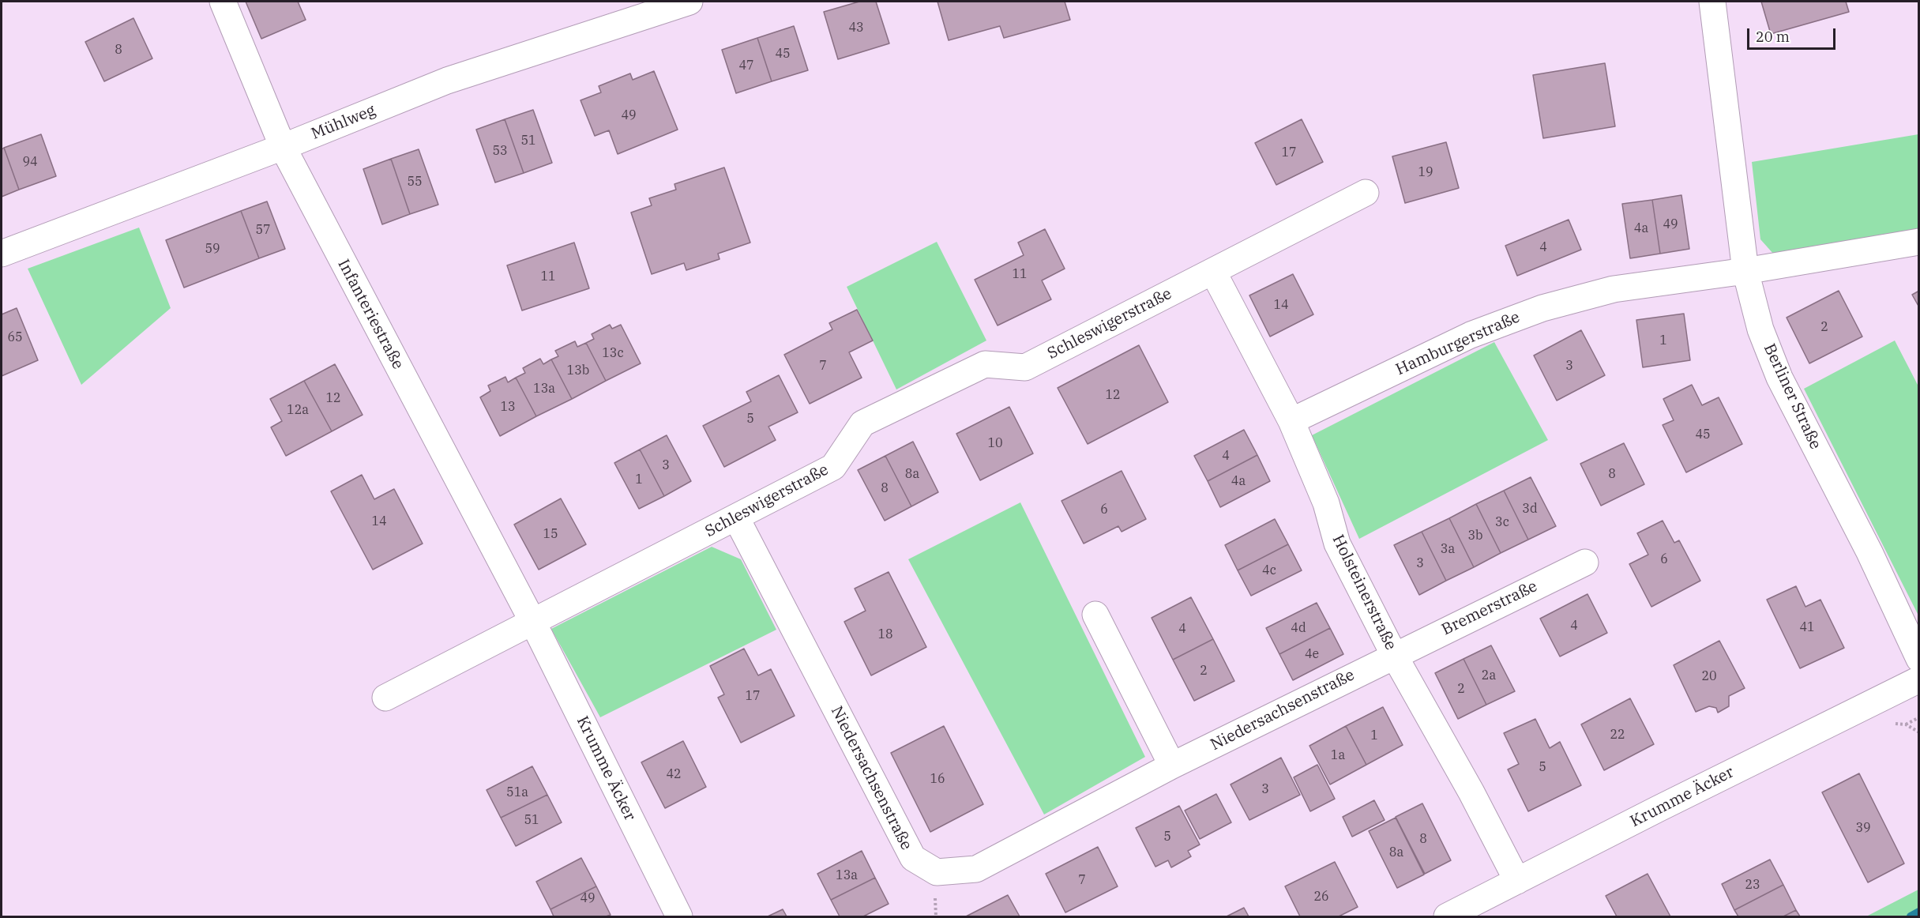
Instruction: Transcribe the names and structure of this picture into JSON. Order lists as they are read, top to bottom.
{
  "streets": {
    "street": [
      "Mühlweg",
      "Infanteriestraße",
      "Schleswigerstraße",
      "Hamburgerstraße",
      "Berliner Straße",
      "Holsteinerstraße",
      "Bremerstraße",
      "Niedersachsenstraße",
      "Krumme Äcker"
    ]
  },
  "crossings": [
    ["Mühlweg", "Infanteriestraße"],
    ["Infanteriestraße", "Schleswigerstraße"],
    ["Infanteriestraße", "Krumme Äcker"],
    ["Schleswigerstraße", "Holsteinerstraße"],
    ["Schleswigerstraße", "Niedersachsenstraße"],
    ["Schleswigerstraße", "Krumme Äcker"],
    ["Hamburgerstraße", "Berliner Straße"],
    ["Hamburgerstraße", "Holsteinerstraße"],
    ["Holsteinerstraße", "Bremerstraße"],
    ["Holsteinerstraße", "Niedersachsenstraße"],
    ["Holsteinerstraße", "Krumme Äcker"],
    ["Bremerstraße", "Niedersachsenstraße"]
  ],
  "house_numbers": [
    "43",
    "8",
    "45",
    "47",
    "49",
    "51",
    "53",
    "17",
    "94",
    "19",
    "55",
    "49",
    "4a",
    "57",
    "4",
    "59",
    "11",
    "11",
    "14",
    "2",
    "65",
    "1",
    "13c",
    "7",
    "3",
    "13b",
    "13a",
    "12",
    "12",
    "13",
    "12a",
    "5",
    "45",
    "10",
    "4",
    "3",
    "8a",
    "8",
    "1",
    "4a",
    "8",
    "3d",
    "6",
    "14",
    "3c",
    "15",
    "3b",
    "3a",
    "6",
    "3",
    "4c",
    "4",
    "41",
    "4d",
    "4",
    "18",
    "4e",
    "2",
    "2a",
    "20",
    "2",
    "17",
    "22",
    "1",
    "1a",
    "5",
    "42",
    "16",
    "3",
    "51a",
    "51",
    "39",
    "5",
    "8",
    "8a",
    "13a",
    "7",
    "23",
    "26",
    "49"
  ],
  "scale_bar": "20 m"
}
